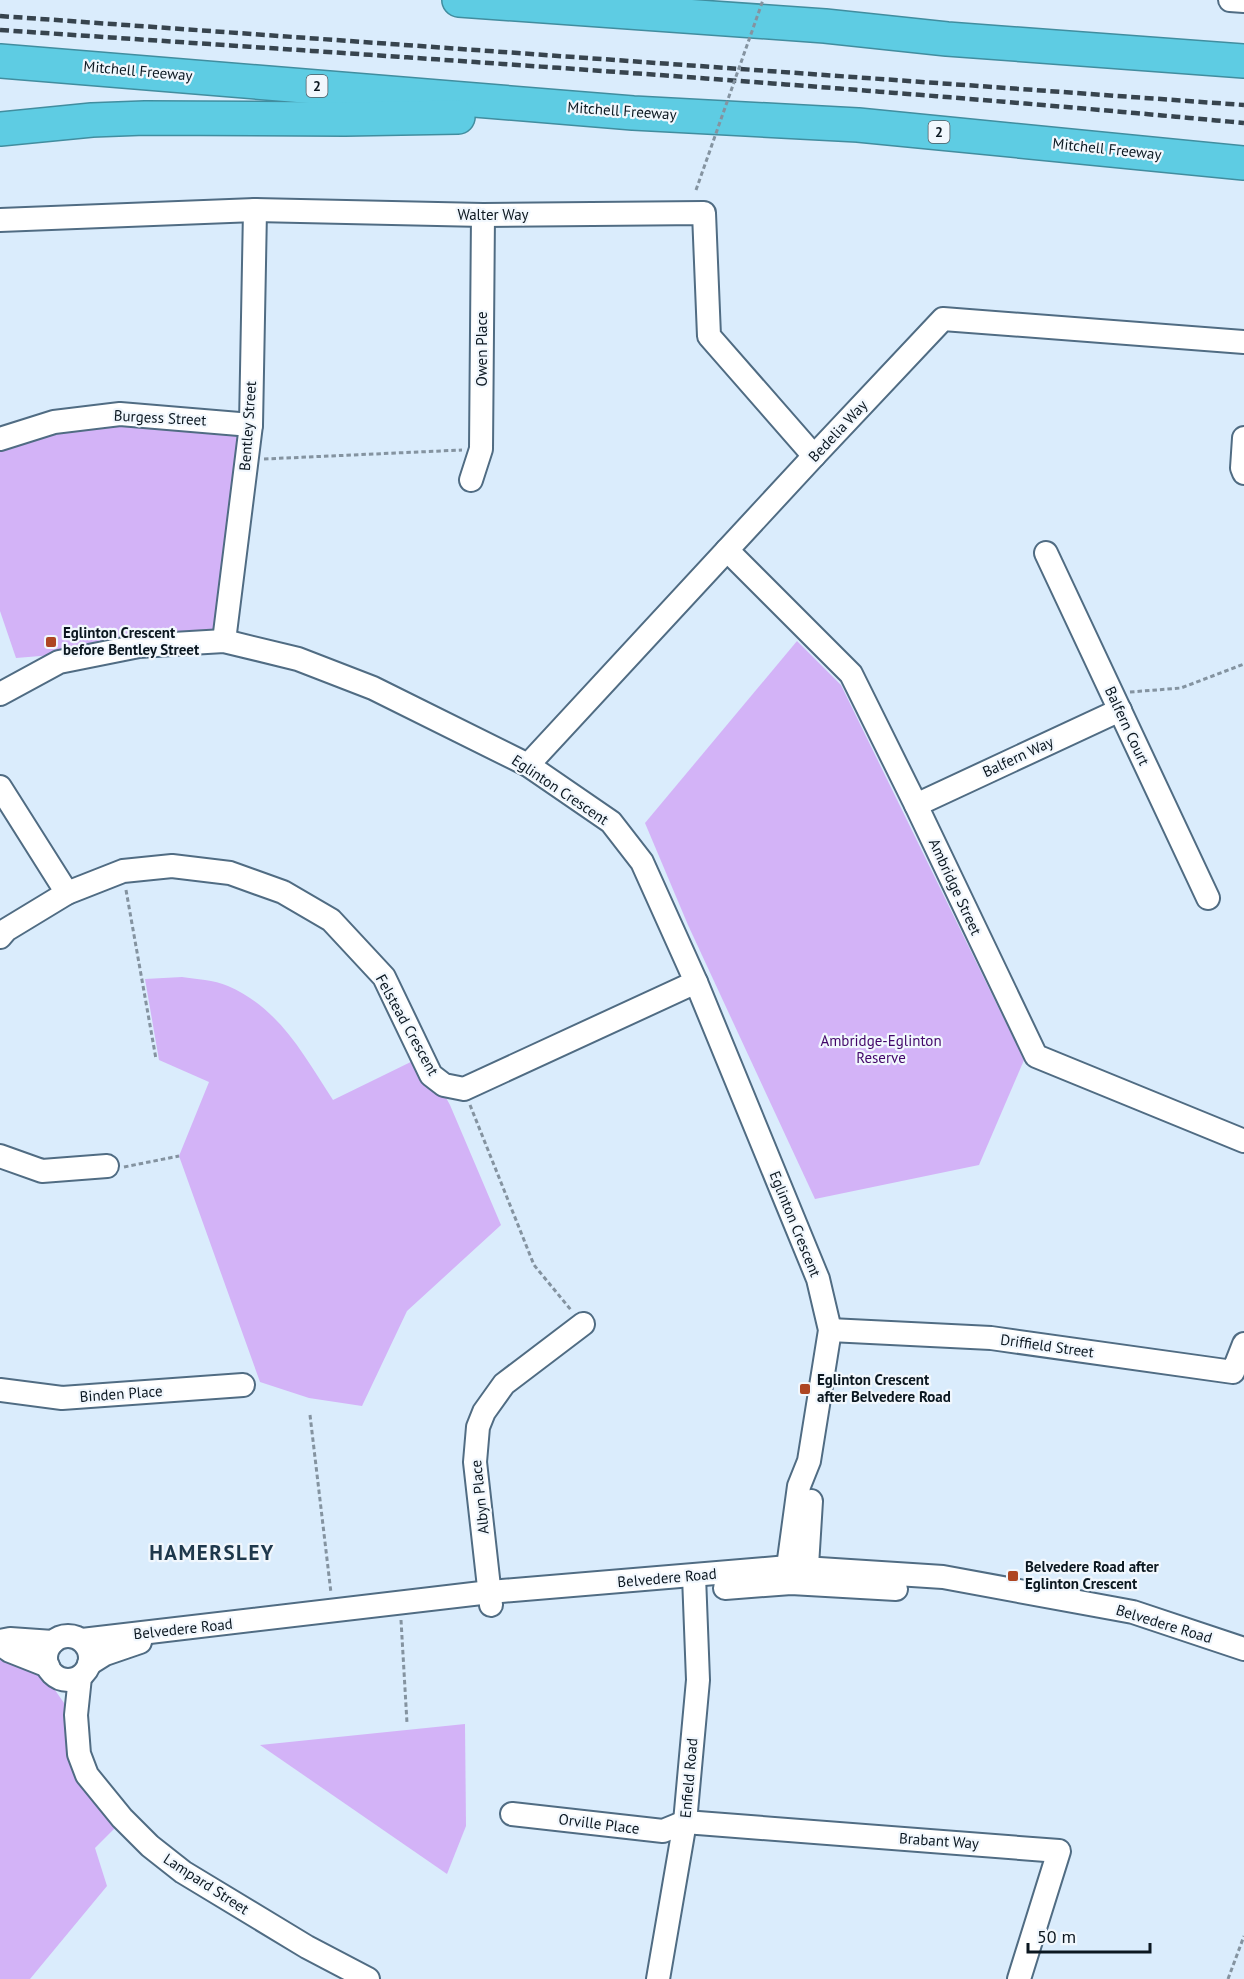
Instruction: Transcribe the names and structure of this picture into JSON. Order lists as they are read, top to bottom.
{
  "streets": {
    "highway": ["Mitchell Freeway", "2"],
    "street": [
      "Walter Way",
      "Owen Place",
      "Burgess Street",
      "Bentley Street",
      "Bedelia Way",
      "Balfern Court",
      "Balfern Way",
      "Eglinton Crescent",
      "Ambridge Street",
      "Felstead Crescent",
      "Driffield Street",
      "Binden Place",
      "Albyn Place",
      "Belvedere Road",
      "Enfield Road",
      "Orville Place",
      "Brabant Way",
      "Lampard Street"
    ]
  },
  "crossings": [
    ["Walter Way", "Owen Place"],
    ["Walter Way", "Bentley Street"],
    ["Walter Way", "Bedelia Way"],
    ["Burgess Street", "Bentley Street"],
    ["Bentley Street", "Eglinton Crescent"],
    ["Bedelia Way", "Eglinton Crescent"],
    ["Bedelia Way", "Ambridge Street"],
    ["Balfern Court", "Balfern Way"],
    ["Balfern Way", "Ambridge Street"],
    ["Eglinton Crescent", "Driffield Street"],
    ["Eglinton Crescent", "Belvedere Road"],
    ["Albyn Place", "Belvedere Road"],
    ["Belvedere Road", "Enfield Road"],
    ["Belvedere Road", "Lampard Street"],
    ["Enfield Road", "Orville Place"],
    ["Enfield Road", "Brabant Way"],
    ["Orville Place", "Brabant Way"]
  ],
  "districts": ["HAMERSLEY"],
  "parks": ["Ambridge-Eglinton Reserve"],
  "places": {
    "transit": ["Eglinton Crescent before Bentley Street", "Eglinton Crescent after Belvedere Road", "Belvedere Road after Eglinton Crescent"]
  },
  "scale_bar": "50 m"
}
